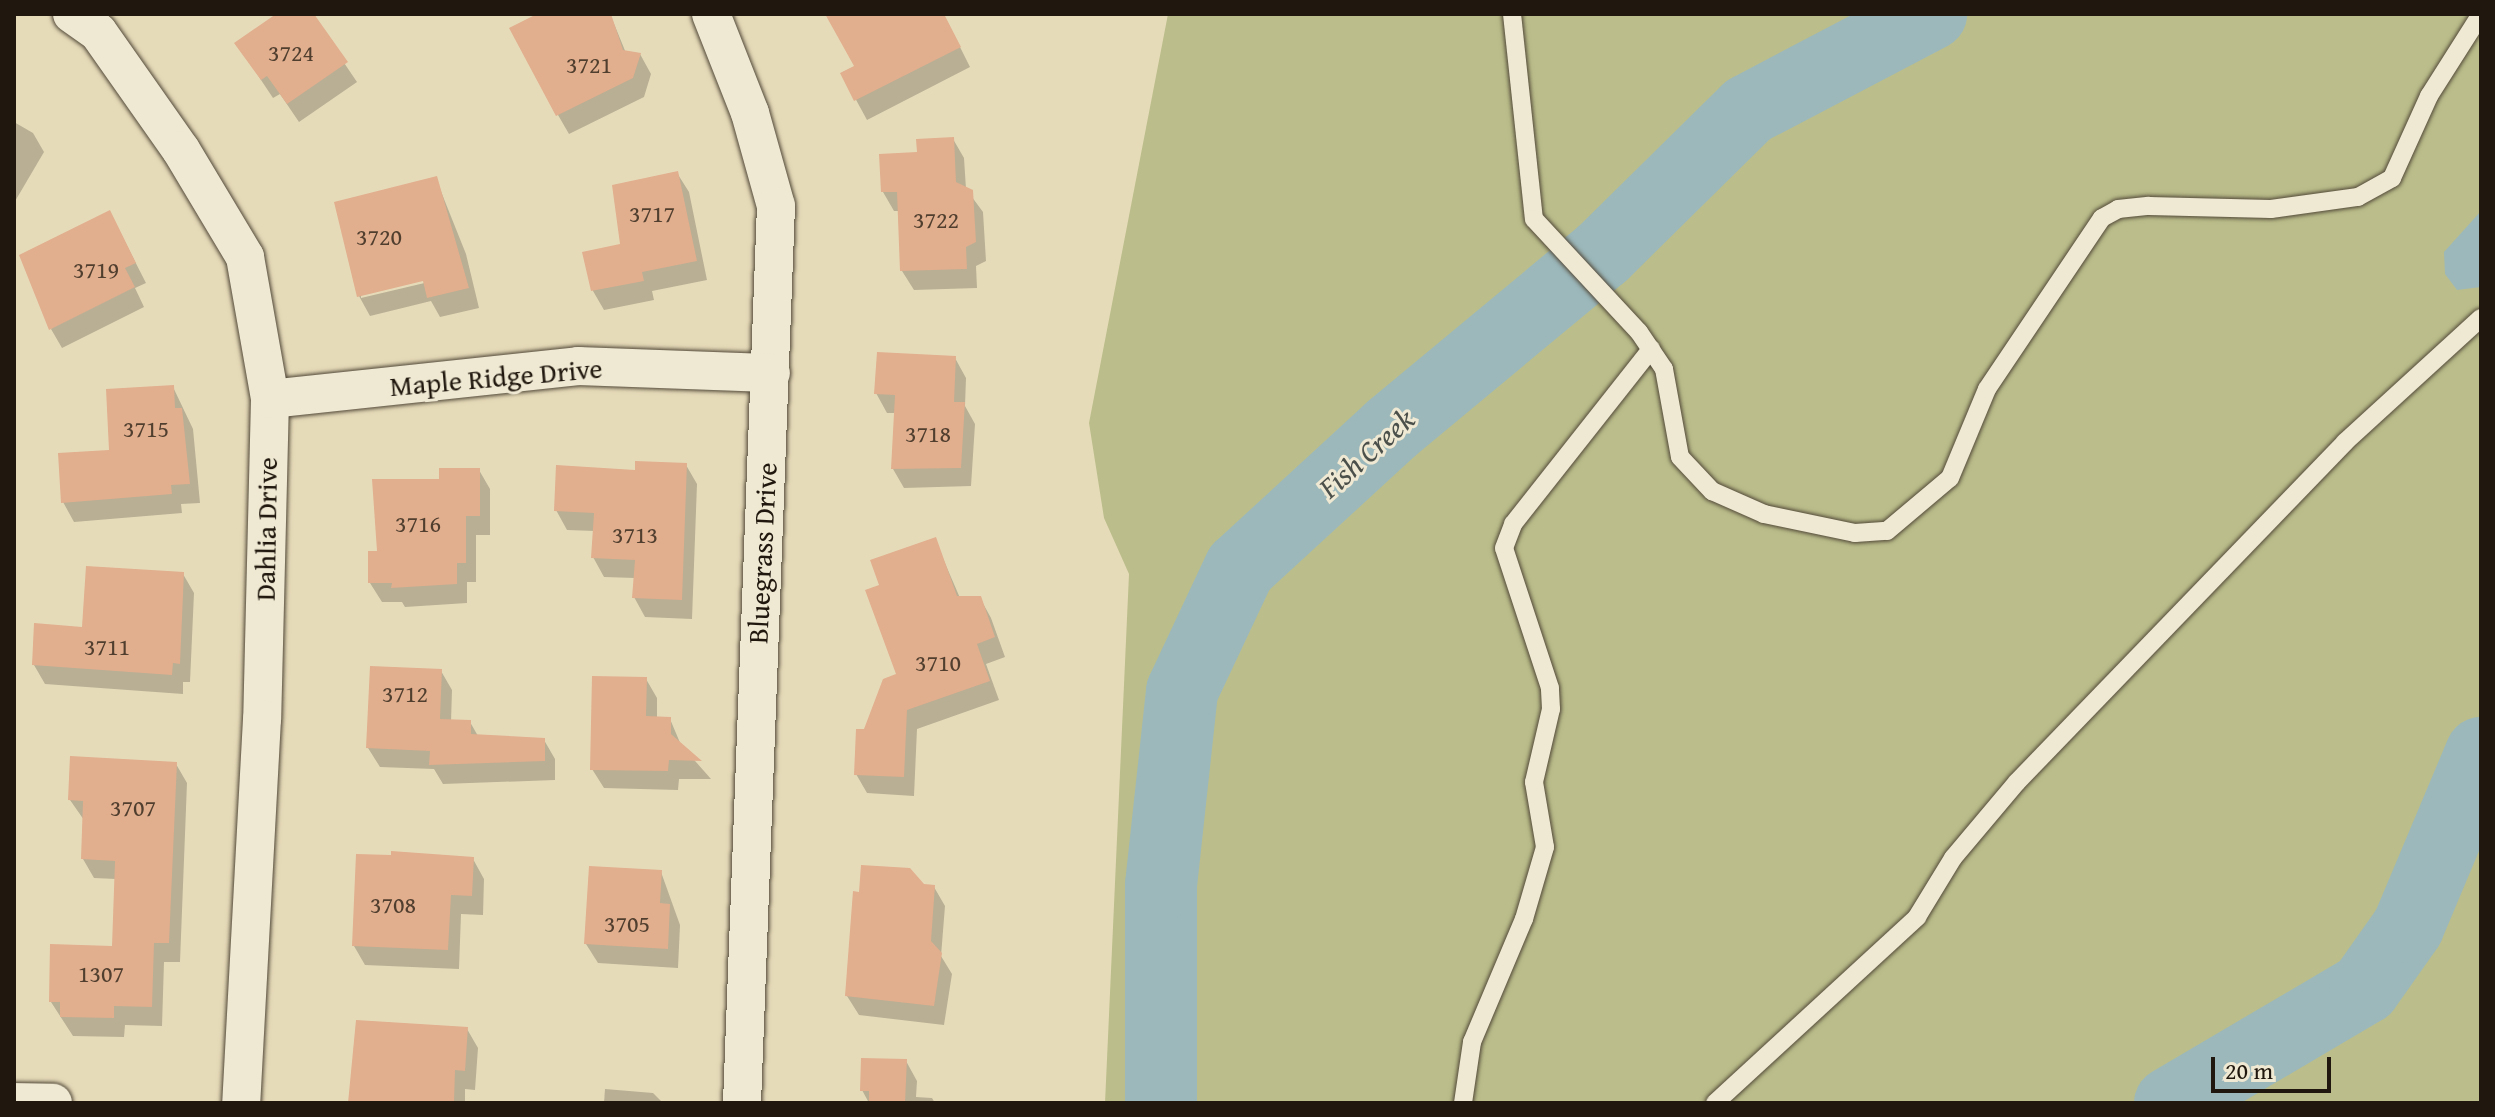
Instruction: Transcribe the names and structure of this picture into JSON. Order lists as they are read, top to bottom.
{
  "streets": {
    "street": ["Maple Ridge Drive", "Dahlia Drive", "Bluegrass Drive"]
  },
  "crossings": [
    ["Maple Ridge Drive", "Dahlia Drive"],
    ["Maple Ridge Drive", "Bluegrass Drive"]
  ],
  "water": ["Fish Creek"],
  "house_numbers": [
    "3724",
    "3721",
    "3717",
    "3722",
    "3720",
    "3719",
    "3715",
    "3718",
    "3716",
    "3713",
    "3711",
    "3710",
    "3712",
    "3707",
    "3708",
    "3705",
    "1307"
  ],
  "scale_bar": "20 m"
}
